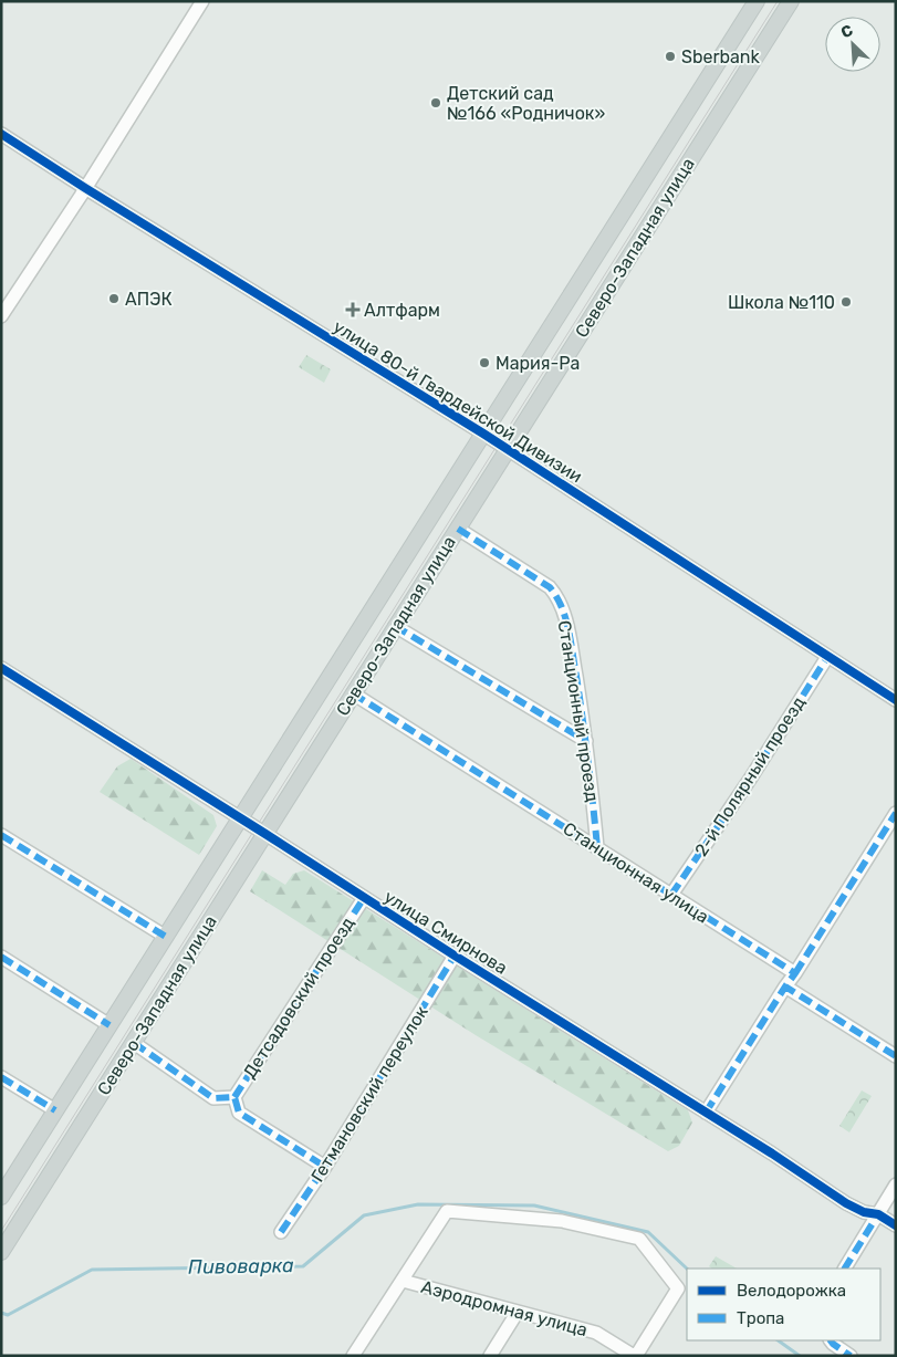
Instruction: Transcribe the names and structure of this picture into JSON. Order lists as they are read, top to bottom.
{
  "streets": {
    "main road": ["Северо-Западная улица"],
    "street": [
      "улица 80-й Гвардейской Дивизии",
      "Станционный проезд",
      "2-й Полярный проезд",
      "Станционная улица",
      "улица Смирнова",
      "Детсадовский проезд",
      "Гетмановский переулок",
      "Аэродромная улица"
    ]
  },
  "crossings": [
    ["Северо-Западная улица", "улица 80-й Гвардейской Дивизии"],
    ["Северо-Западная улица", "Станционный проезд"],
    ["Северо-Западная улица", "Станционная улица"],
    ["Северо-Западная улица", "улица Смирнова"],
    ["улица 80-й Гвардейской Дивизии", "2-й Полярный проезд"],
    ["Станционный проезд", "Станционная улица"],
    ["2-й Полярный проезд", "Станционная улица"],
    ["улица Смирнова", "Детсадовский проезд"],
    ["улица Смирнова", "Гетмановский переулок"]
  ],
  "water": ["Пивоварка"],
  "places": {
    "other": [
      "Sberbank",
      "Детский сад №166 «Родничок»",
      "АПЭК",
      "Школа №110",
      "Мария-Ра"
    ],
    "health": ["Алтфарм"]
  },
  "legend": ["Велодорожка", "Тропа"],
  "north": "top left"
}
